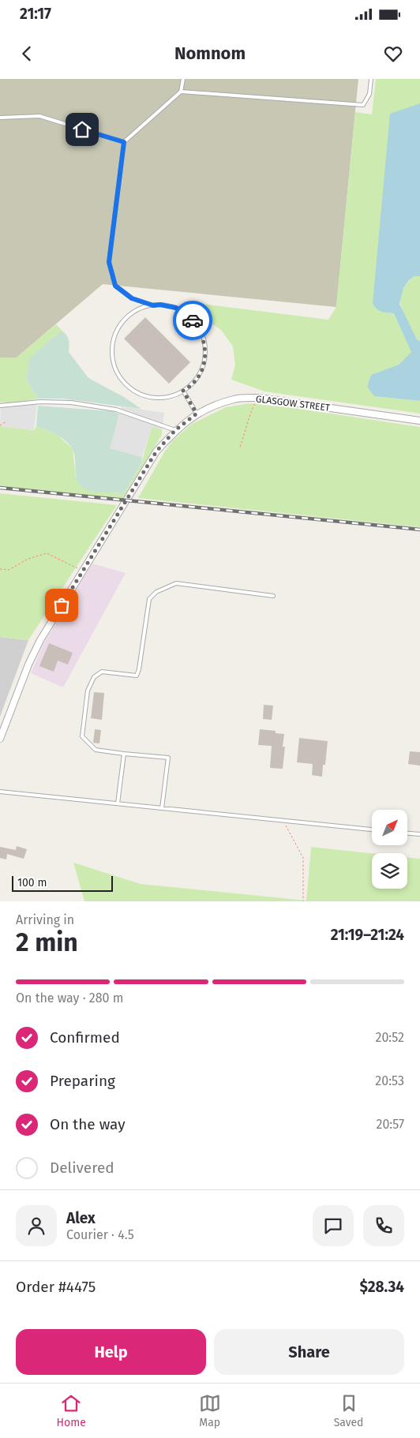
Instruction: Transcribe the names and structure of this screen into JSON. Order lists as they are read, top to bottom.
{
  "streets": {
    "street": ["GLASGOW STREET"]
  },
  "scale_bar": "100 m",
  "north": "top right",
  "page": {
    "status": "21:17",
    "header": "Nomnom",
    "scale": "100 m",
    "heading": ["2 min", "Arriving in", "21:19–21:24"],
    "panel": [
      "Alex",
      "Courier · 4.5",
      "Order #4475",
      "$28.34"
    ],
    "bar": "On the way · 280 m",
    "list": [
      ["Confirmed", "20:52"],
      ["Preparing", "20:53"],
      ["On the way", "20:57"],
      "Delivered"
    ],
    "buttons": ["Help", "Share"],
    "tabs": ["Home", "Map", "Saved"]
  }
}
